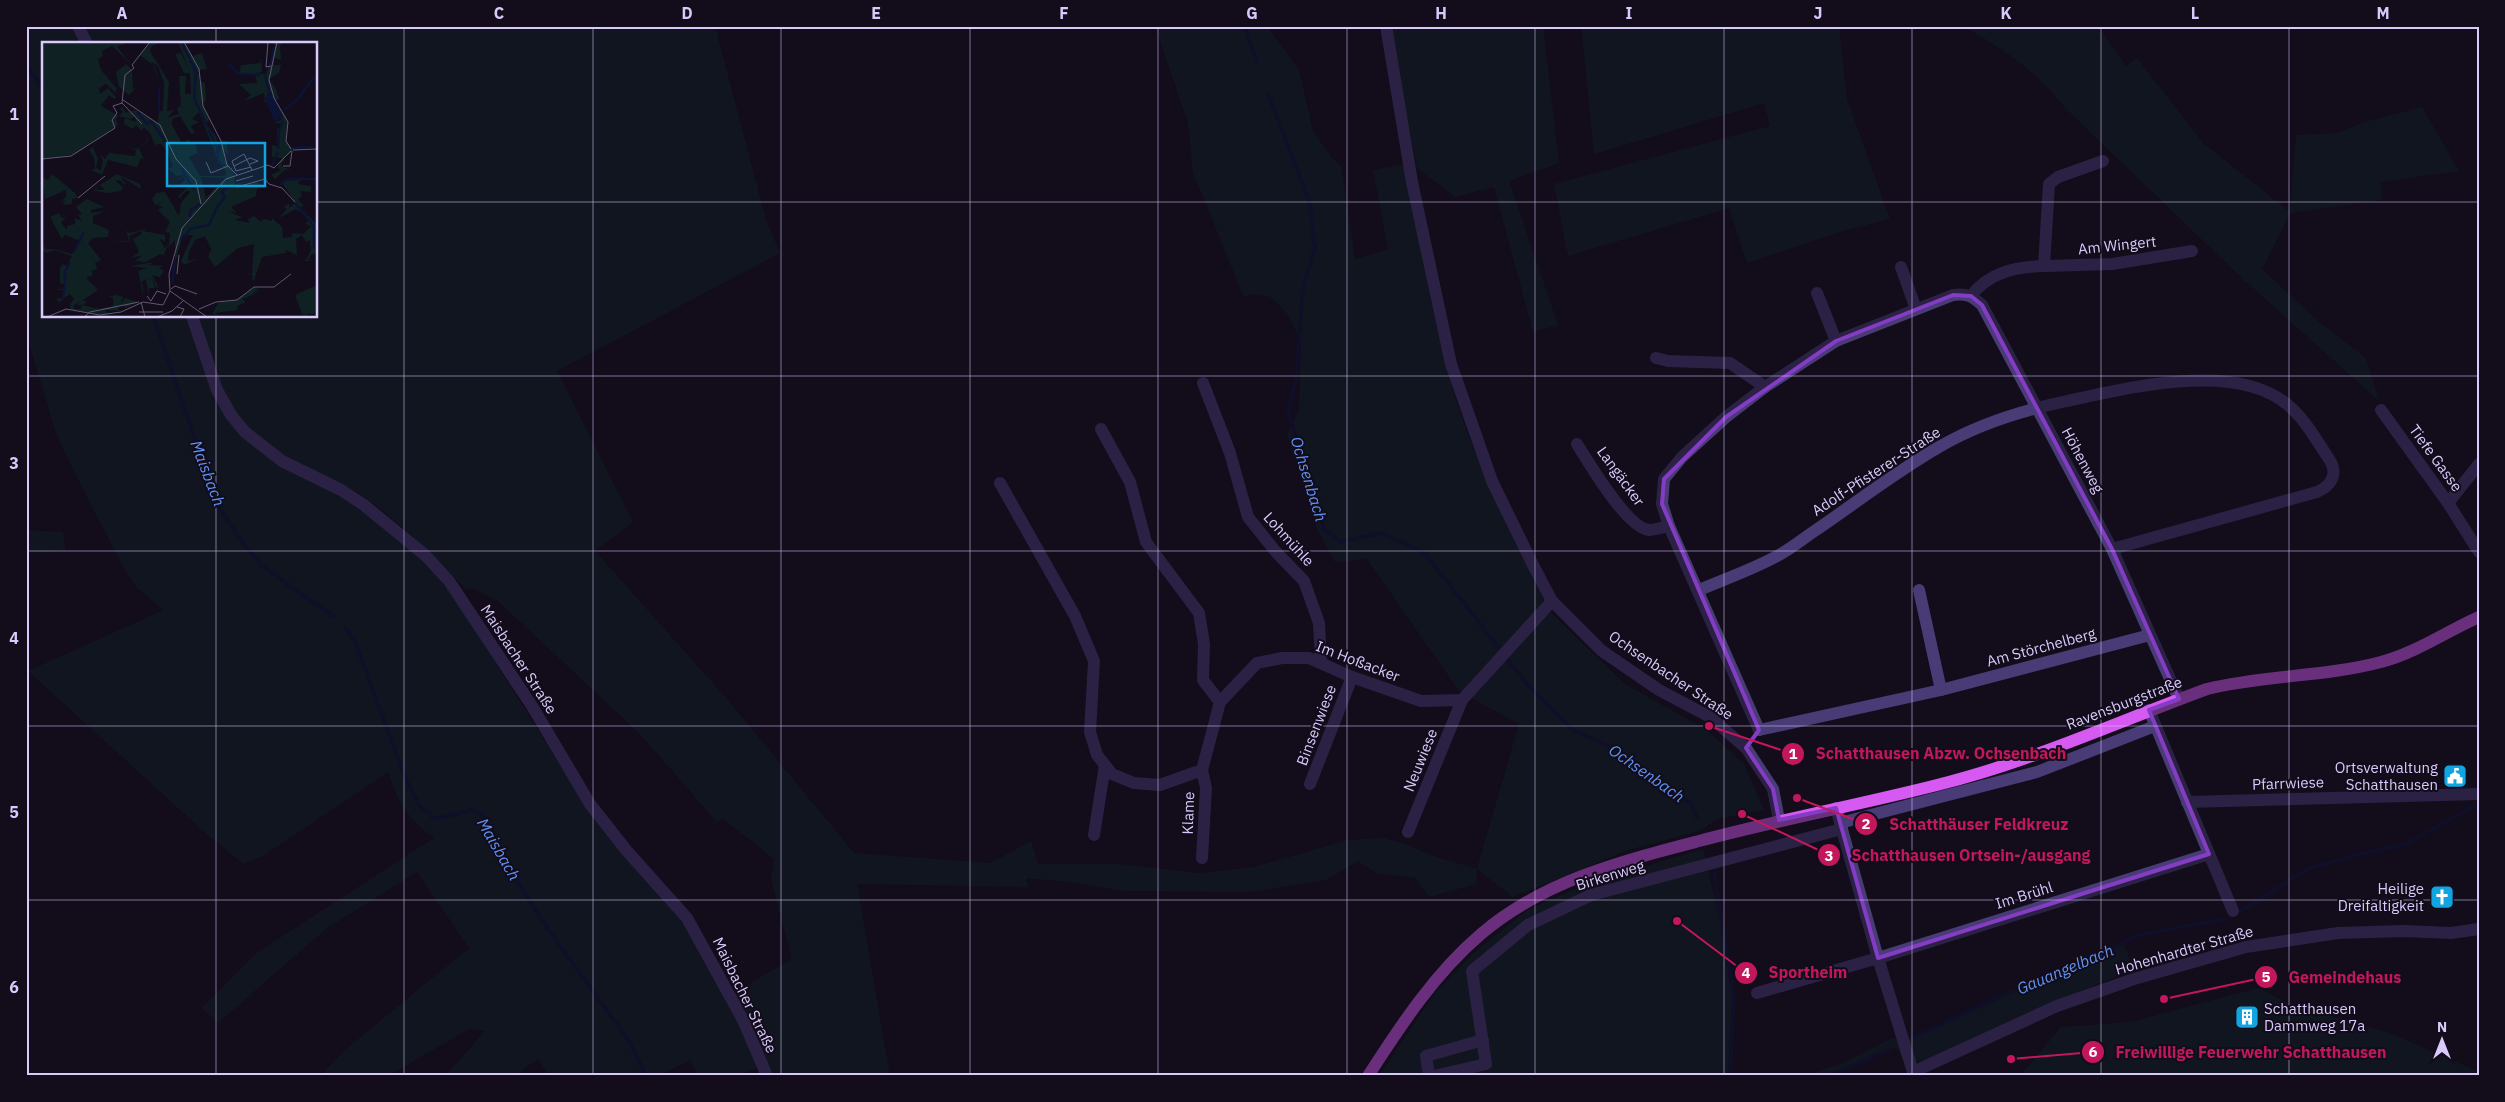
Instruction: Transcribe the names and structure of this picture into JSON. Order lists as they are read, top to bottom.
{
  "streets": {
    "main road": ["Ravensburgstraße"],
    "street": [
      "Am Wingert",
      "Tiefe Gasse",
      "Höhenweg",
      "Adolf-Pfisterer-Straße",
      "Langäcker",
      "Lohmühle",
      "Am Störchelberg",
      "Maisbacher Straße",
      "Im Hoßacker",
      "Ochsenbacher Straße",
      "Binsenwiese",
      "Neuwiese",
      "Pfarrwiese",
      "Klame",
      "Birkenweg",
      "Im Brühl",
      "Hohenhardter Straße"
    ]
  },
  "crossings": [
    ["Am Wingert", "Höhenweg"],
    ["Höhenweg", "Adolf-Pfisterer-Straße"],
    ["Höhenweg", "Am Störchelberg"],
    ["Höhenweg", "Ravensburgstraße"],
    ["Lohmühle", "Im Hoßacker"],
    ["Im Hoßacker", "Binsenwiese"],
    ["Im Hoßacker", "Neuwiese"],
    ["Im Hoßacker", "Klame"],
    ["Ochsenbacher Straße", "Ravensburgstraße"],
    ["Im Brühl", "Hohenhardter Straße"]
  ],
  "water": ["Maisbach", "Ochsenbach", "Gauangelbach"],
  "places": {
    "other": [
      "Schatthausen Abzw. Ochsenbach",
      "Schatthäuser Feldkreuz",
      "Schatthausen Ortsein-/ausgang",
      "Sportheim",
      "Gemeindehaus",
      "Freiwillige Feuerwehr Schatthausen"
    ],
    "public building": ["Ortsverwaltung Schatthausen"],
    "church": ["Heilige Dreifaltigkeit"],
    "building": ["Schatthausen Dammweg 17a"]
  },
  "north": "top",
  "grid": {
    "columns": [
      "A",
      "B",
      "C",
      "D",
      "E",
      "F",
      "G",
      "H",
      "I",
      "J",
      "K",
      "L",
      "M"
    ],
    "rows": [
      "1",
      "2",
      "3",
      "4",
      "5",
      "6"
    ]
  }
}
